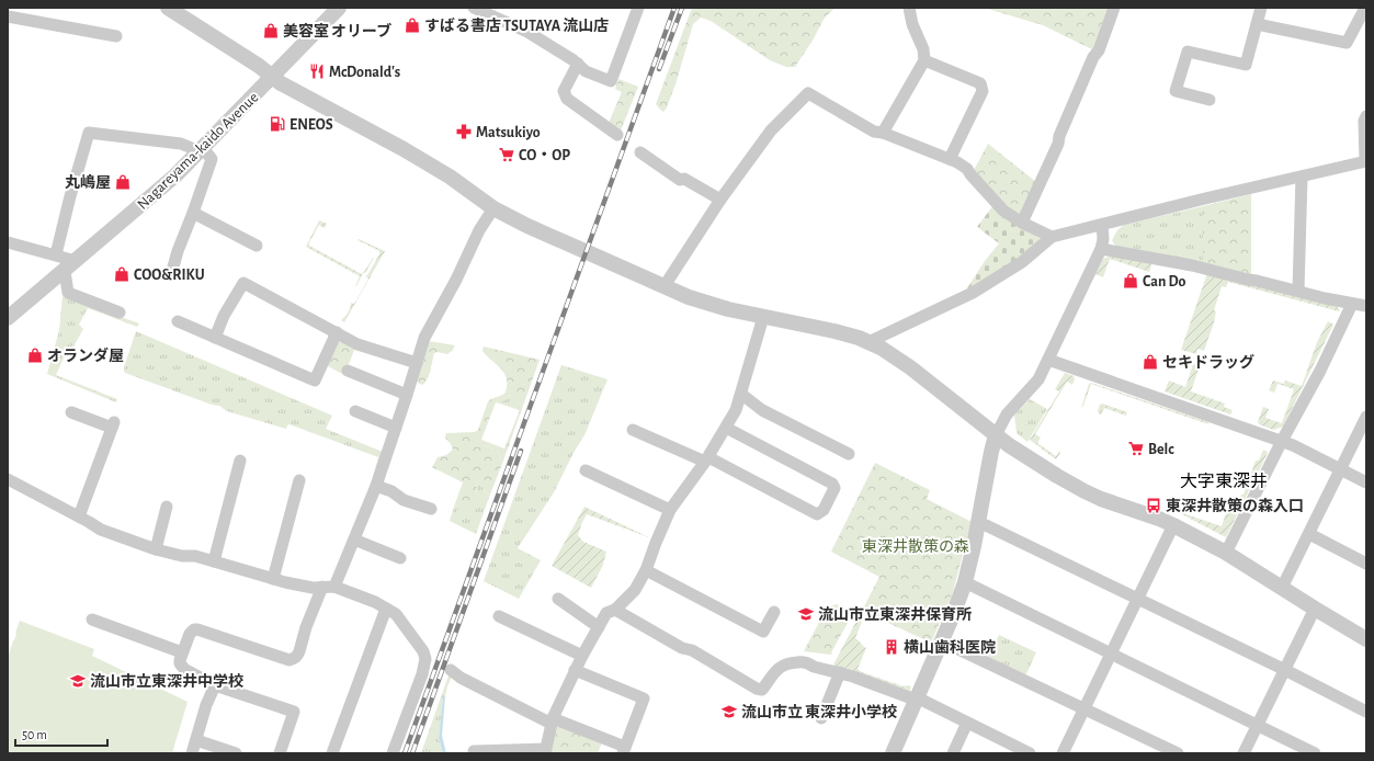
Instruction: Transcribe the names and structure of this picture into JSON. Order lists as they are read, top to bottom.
{
  "streets": {
    "street": ["Nagareyama-kaido Avenue"]
  },
  "districts": ["大字東深井"],
  "parks": ["東深井散策の森"],
  "places": {
    "shop": [
      "すばる書店 TSUTAYA 流山店",
      "美容室 オリーブ",
      "丸嶋屋",
      "COO&RIKU",
      "Can Do",
      "オランダ屋",
      "セキドラッグ"
    ],
    "restaurant": ["McDonald's"],
    "fuel station": ["ENEOS"],
    "pharmacy": ["Matsukiyo"],
    "supermarket": ["CO・OP", "Belc"],
    "bus stop": ["東深井散策の森入口"],
    "school or university": ["流山市立東深井保育所", "流山市立東深井中学校", "流山市立 東深井小学校"],
    "building": ["横山歯科医院"]
  },
  "scale_bar": "50 m"
}
